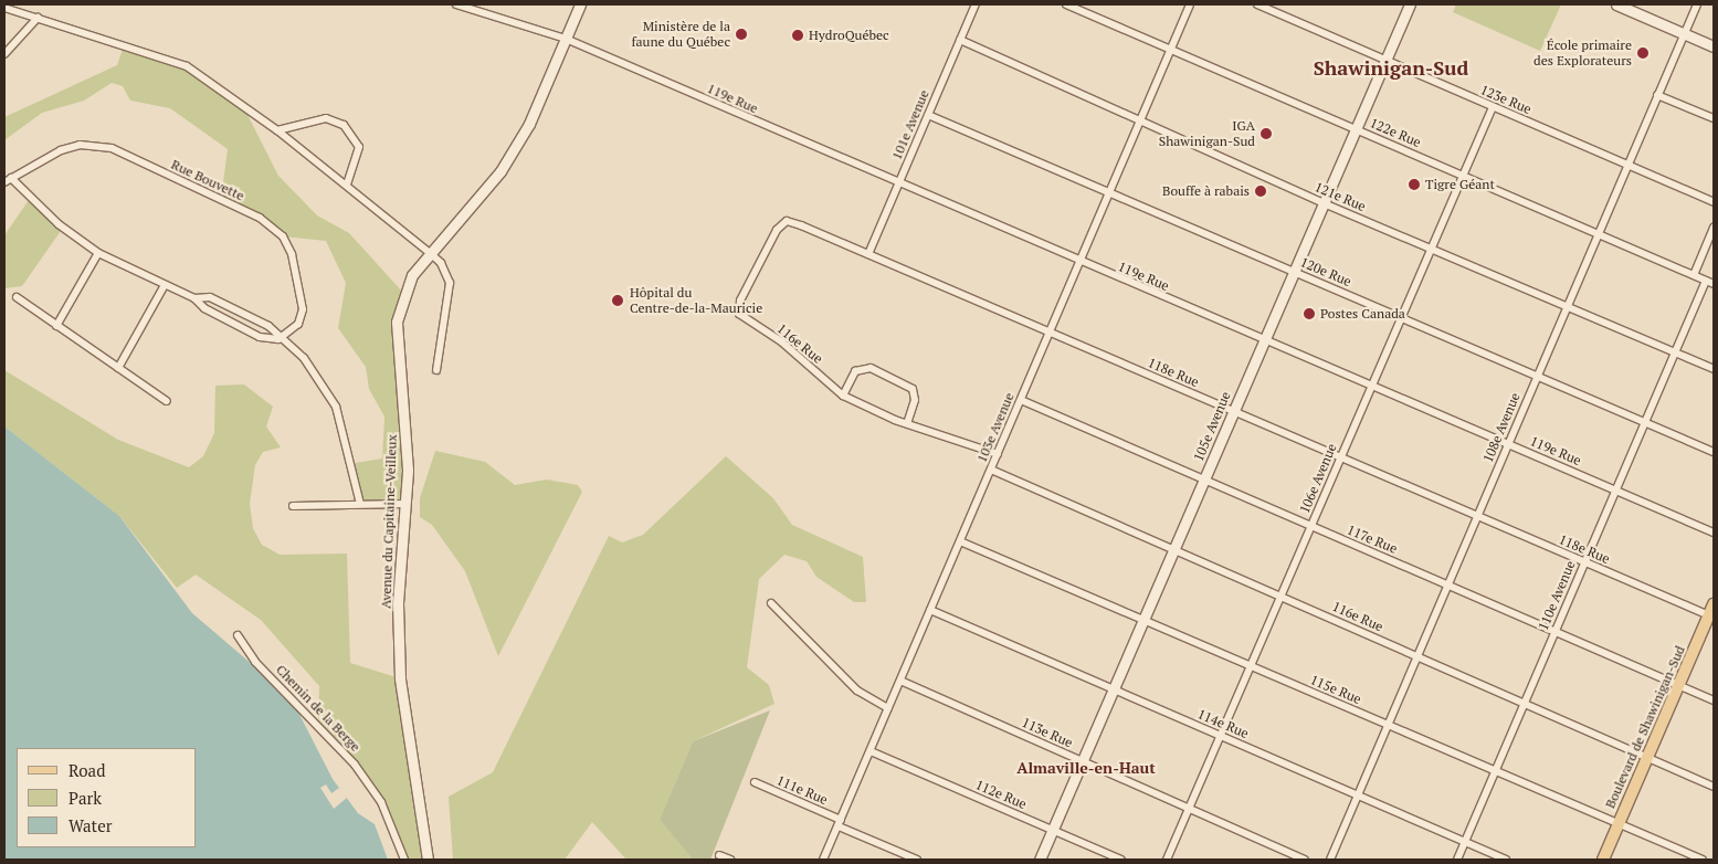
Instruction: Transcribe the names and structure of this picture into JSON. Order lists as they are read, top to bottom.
{
  "streets": {
    "main road": ["Boulevard de Shawinigan-Sud"],
    "street": [
      "119e Rue",
      "123e Rue",
      "101e Avenue",
      "122e Rue",
      "Rue Bouvette",
      "121e Rue",
      "120e Rue",
      "116e Rue",
      "118e Rue",
      "105e Avenue",
      "103e Avenue",
      "108e Avenue",
      "106e Avenue",
      "Avenue du Capitaine-Veilleux",
      "117e Rue",
      "110e Avenue",
      "115e Rue",
      "Chemin de la Berge",
      "114e Rue",
      "113e Rue",
      "111e Rue",
      "112e Rue"
    ]
  },
  "crossings": [
    ["119e Rue", "101e Avenue"],
    ["119e Rue", "105e Avenue"],
    ["119e Rue", "103e Avenue"],
    ["119e Rue", "108e Avenue"],
    ["119e Rue", "106e Avenue"],
    ["119e Rue", "Avenue du Capitaine-Veilleux"],
    ["119e Rue", "110e Avenue"],
    ["123e Rue", "105e Avenue"],
    ["123e Rue", "108e Avenue"],
    ["123e Rue", "106e Avenue"],
    ["101e Avenue", "121e Rue"],
    ["101e Avenue", "120e Rue"],
    ["101e Avenue", "118e Rue"],
    ["122e Rue", "105e Avenue"],
    ["122e Rue", "103e Avenue"],
    ["122e Rue", "108e Avenue"],
    ["122e Rue", "106e Avenue"],
    ["122e Rue", "110e Avenue"],
    ["121e Rue", "105e Avenue"],
    ["121e Rue", "103e Avenue"],
    ["121e Rue", "108e Avenue"],
    ["121e Rue", "106e Avenue"],
    ["121e Rue", "110e Avenue"],
    ["120e Rue", "105e Avenue"],
    ["120e Rue", "103e Avenue"],
    ["120e Rue", "108e Avenue"],
    ["120e Rue", "106e Avenue"],
    ["120e Rue", "110e Avenue"],
    ["116e Rue", "118e Rue"],
    ["116e Rue", "105e Avenue"],
    ["116e Rue", "103e Avenue"],
    ["116e Rue", "108e Avenue"],
    ["116e Rue", "106e Avenue"],
    ["116e Rue", "110e Avenue"],
    ["116e Rue", "Boulevard de Shawinigan-Sud"],
    ["118e Rue", "105e Avenue"],
    ["118e Rue", "103e Avenue"],
    ["118e Rue", "108e Avenue"],
    ["118e Rue", "106e Avenue"],
    ["118e Rue", "110e Avenue"],
    ["118e Rue", "Boulevard de Shawinigan-Sud"],
    ["105e Avenue", "117e Rue"],
    ["105e Avenue", "115e Rue"],
    ["105e Avenue", "114e Rue"],
    ["105e Avenue", "113e Rue"],
    ["105e Avenue", "112e Rue"],
    ["103e Avenue", "117e Rue"],
    ["103e Avenue", "115e Rue"],
    ["103e Avenue", "114e Rue"],
    ["103e Avenue", "113e Rue"],
    ["103e Avenue", "111e Rue"],
    ["103e Avenue", "112e Rue"],
    ["108e Avenue", "117e Rue"],
    ["108e Avenue", "115e Rue"],
    ["108e Avenue", "114e Rue"],
    ["106e Avenue", "117e Rue"],
    ["106e Avenue", "115e Rue"],
    ["106e Avenue", "114e Rue"],
    ["106e Avenue", "113e Rue"],
    ["117e Rue", "110e Avenue"],
    ["117e Rue", "Boulevard de Shawinigan-Sud"],
    ["110e Avenue", "115e Rue"],
    ["110e Avenue", "114e Rue"],
    ["115e Rue", "Boulevard de Shawinigan-Sud"]
  ],
  "districts": ["Shawinigan-Sud", "Almaville-en-Haut"],
  "places": [
    "Ministère de la faune du Québec",
    "HydroQuébec",
    "École primaire des Explorateurs",
    "IGA Shawinigan-Sud",
    "Tigre Géant",
    "Bouffe à rabais",
    "Hôpital du Centre-de-la-Mauricie",
    "Postes Canada"
  ],
  "legend": ["Road", "Park", "Water"]
}
